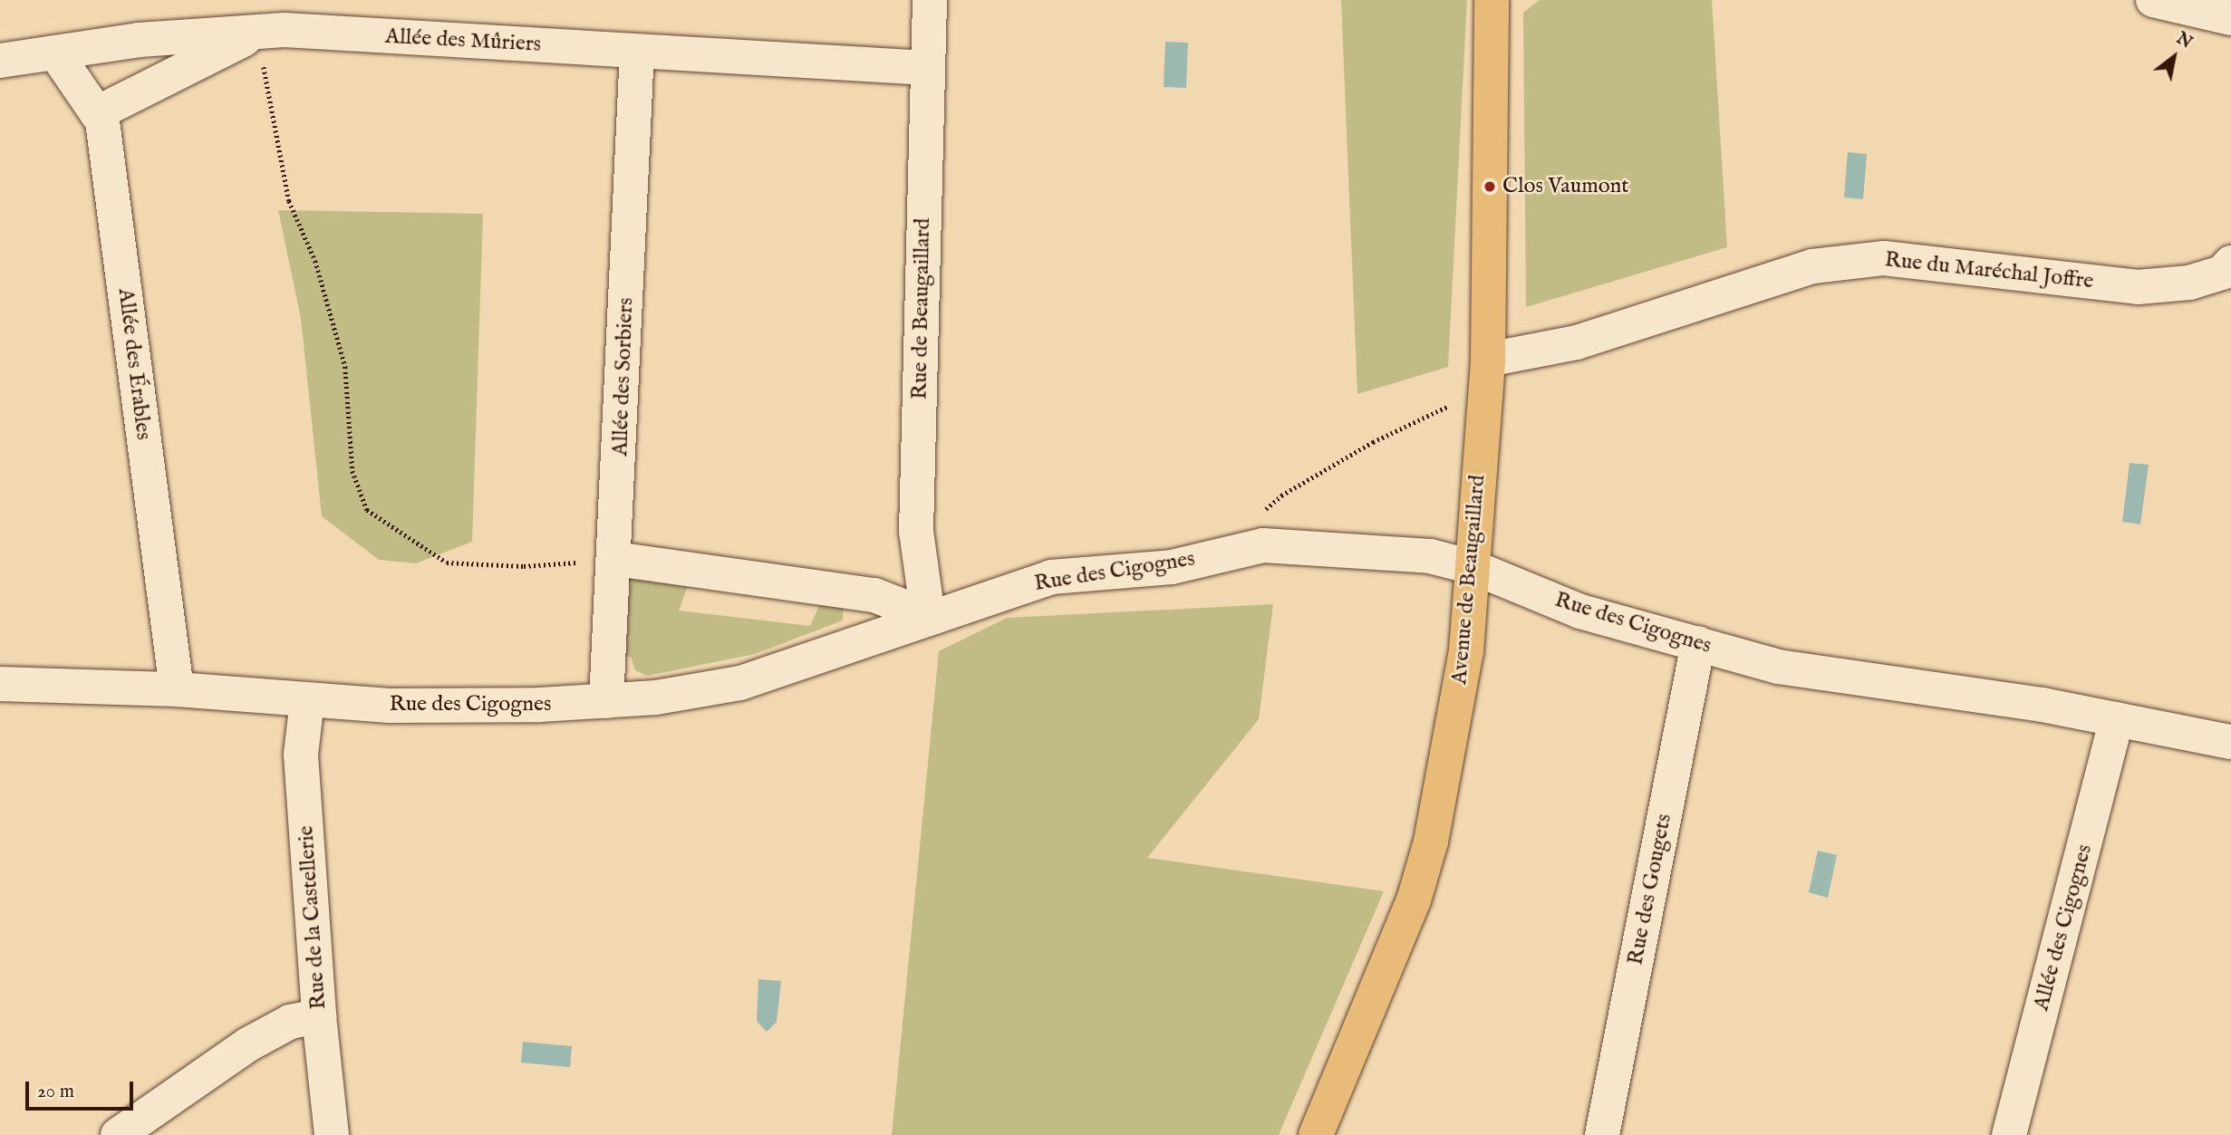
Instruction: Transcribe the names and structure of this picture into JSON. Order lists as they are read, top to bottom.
{
  "streets": {
    "main road": ["Avenue de Beaugaillard"],
    "street": [
      "Allée des Mûriers",
      "Rue du Maréchal Joffre",
      "Rue de Beaugaillard",
      "Allée des Érables",
      "Allée des Sorbiers",
      "Rue des Cigognes",
      "Rue des Gougets",
      "Rue de la Castellerie",
      "Allée des Cigognes"
    ]
  },
  "crossings": [
    ["Allée des Mûriers", "Rue de Beaugaillard"],
    ["Allée des Mûriers", "Allée des Érables"],
    ["Allée des Mûriers", "Allée des Sorbiers"],
    ["Rue du Maréchal Joffre", "Avenue de Beaugaillard"],
    ["Rue de Beaugaillard", "Rue des Cigognes"],
    ["Allée des Érables", "Rue des Cigognes"],
    ["Allée des Sorbiers", "Rue des Cigognes"],
    ["Rue des Cigognes", "Avenue de Beaugaillard"],
    ["Rue des Cigognes", "Rue des Gougets"],
    ["Rue des Cigognes", "Rue de la Castellerie"],
    ["Rue des Cigognes", "Allée des Cigognes"]
  ],
  "places": ["Clos Vaumont"],
  "scale_bar": "20 m",
  "north": "top right"
}
